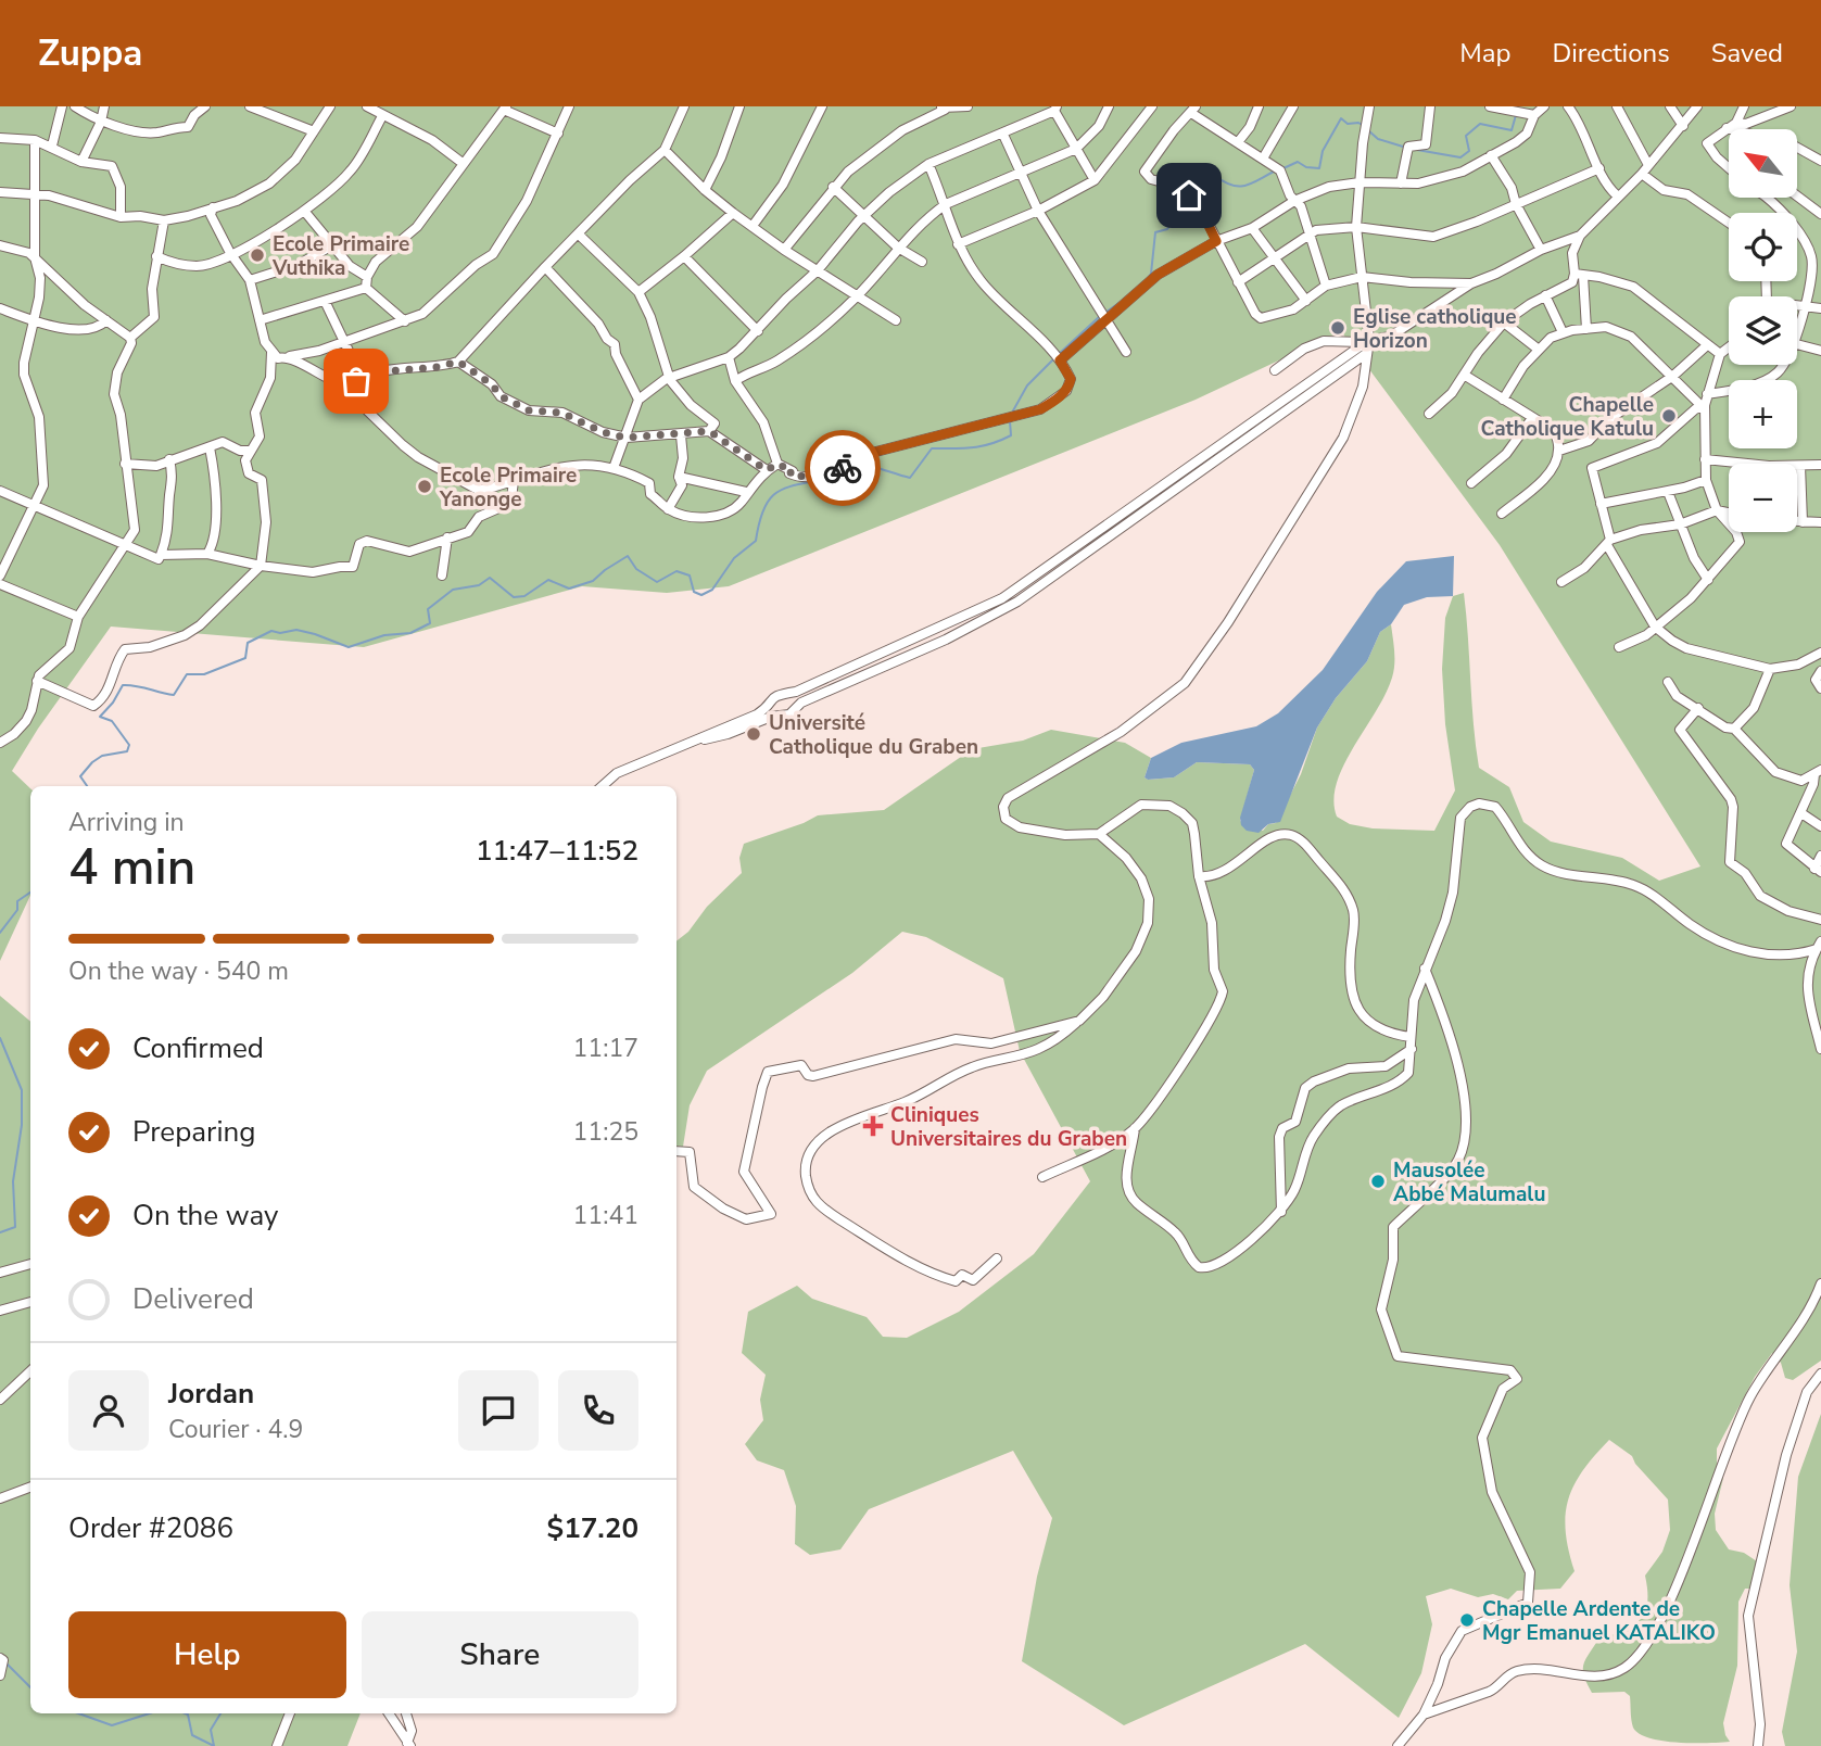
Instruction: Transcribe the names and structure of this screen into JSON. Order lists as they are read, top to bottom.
{
  "places": {
    "other": [
      "Ecole Primaire Vuthika",
      "Eglise catholique Horizon",
      "Chapelle Catholique Katulu",
      "Ecole Primaire Yanonge",
      "Université Catholique du Graben",
      "Mausolée Abbé Malumalu",
      "Chapelle Ardente de Mgr Emanuel KATALIKO"
    ],
    "health": ["Cliniques Universitaires du Graben"]
  },
  "north": "top left",
  "page": {
    "header": "Zuppa",
    "nav": ["Map", "Directions", "Saved"],
    "map_buttons": ["+", "−"],
    "heading": ["4 min", "Arriving in", "11:47–11:52"],
    "panel": [
      "Jordan",
      "Courier · 4.9",
      "Order #2086",
      "$17.20"
    ],
    "bar": "On the way · 540 m",
    "list": [
      ["Confirmed", "11:17"],
      ["Preparing", "11:25"],
      ["On the way", "11:41"],
      "Delivered"
    ],
    "buttons": ["Help", "Share"]
  }
}
